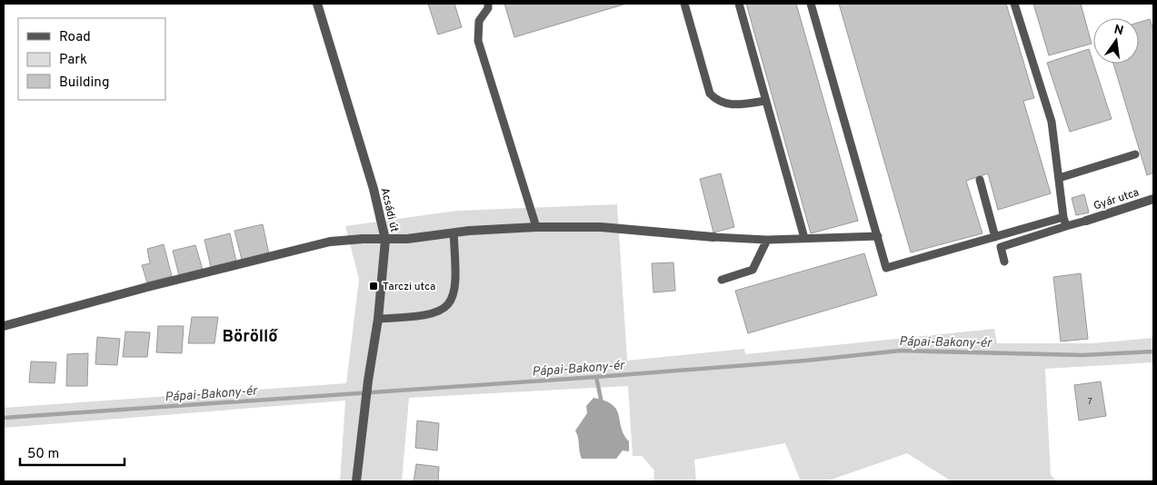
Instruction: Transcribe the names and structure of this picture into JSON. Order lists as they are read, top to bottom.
{
  "streets": {
    "street": ["Gyár utca", "Acsádi út"]
  },
  "districts": ["Böröllő"],
  "water": ["Pápai-Bakony-ér"],
  "places": {
    "transit": ["Tarczi utca"]
  },
  "house_numbers": ["7"],
  "legend": ["Road", "Park", "Building"],
  "scale_bar": "50 m",
  "north": "top"
}
